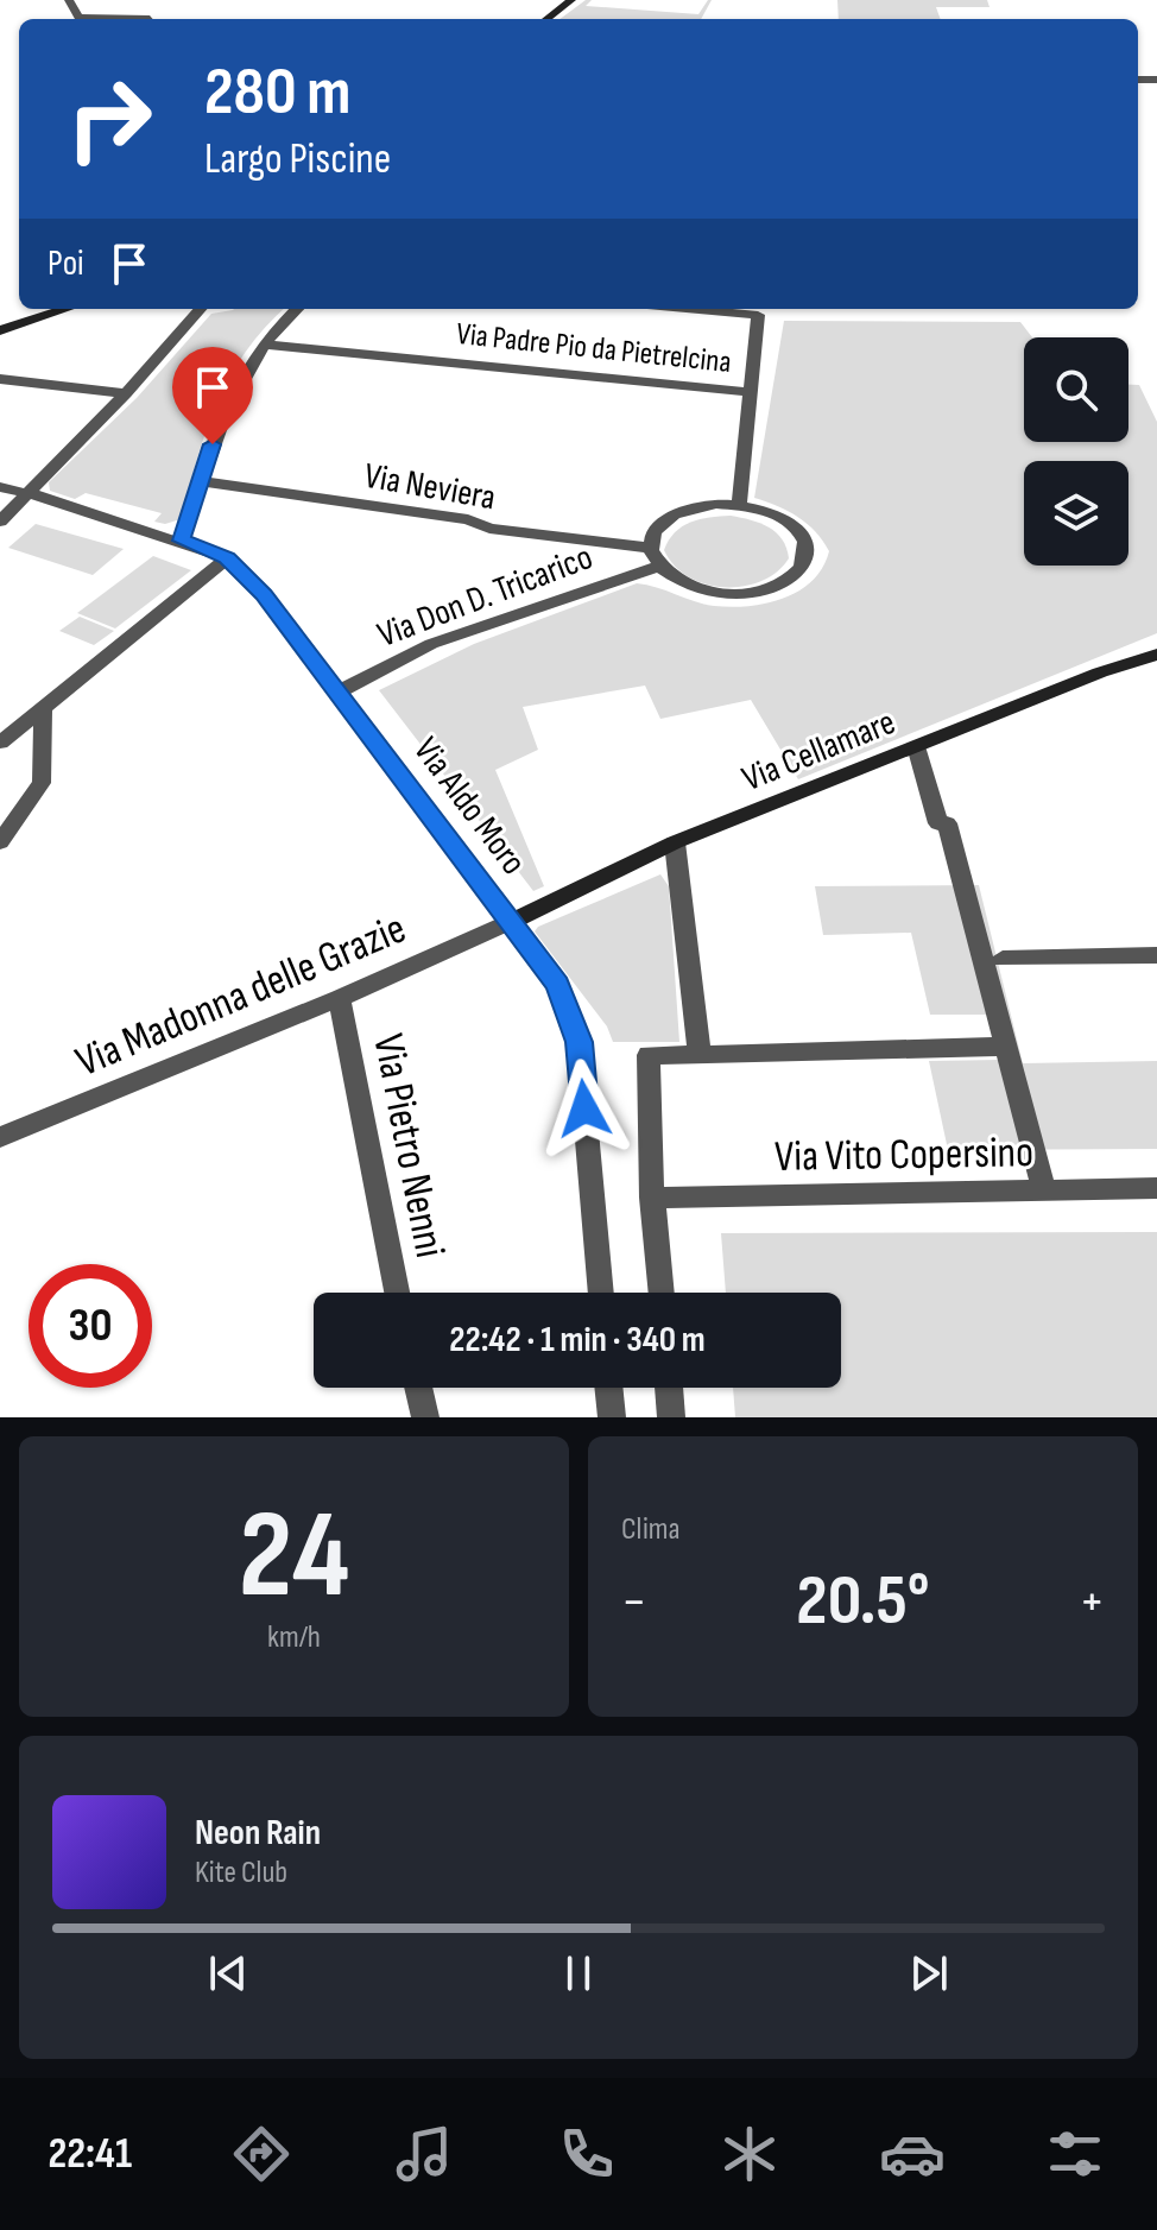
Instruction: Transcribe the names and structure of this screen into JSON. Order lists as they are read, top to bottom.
{
  "streets": {
    "street": [
      "Via Padre Pio da Pietrelcina",
      "Via Neviera",
      "Via Don D. Tricarico",
      "Via Cellamare",
      "Via Aldo Moro",
      "Via Madonna delle Grazie",
      "Via Pietro Nenni",
      "Via Vito Copersino"
    ]
  },
  "crossings": [
    ["Via Padre Pio da Pietrelcina", "Via Neviera"],
    ["Via Padre Pio da Pietrelcina", "Via Don D. Tricarico"],
    ["Via Neviera", "Via Don D. Tricarico"],
    ["Via Don D. Tricarico", "Via Aldo Moro"],
    ["Via Cellamare", "Via Aldo Moro"],
    ["Via Cellamare", "Via Madonna delle Grazie"],
    ["Via Aldo Moro", "Via Madonna delle Grazie"],
    ["Via Madonna delle Grazie", "Via Pietro Nenni"]
  ],
  "page": {
    "turn": ["280 m", "Largo Piscine"],
    "then": "Poi",
    "limit": "30",
    "trip": "22:42 · 1 min · 340 m",
    "tile": [
      ["24", "km/h"],
      "Clima"
    ],
    "heat": ["−", "20.5°", "+"],
    "song": ["Neon Rain", "Kite Club"],
    "tabs": "22:41"
  }
}
